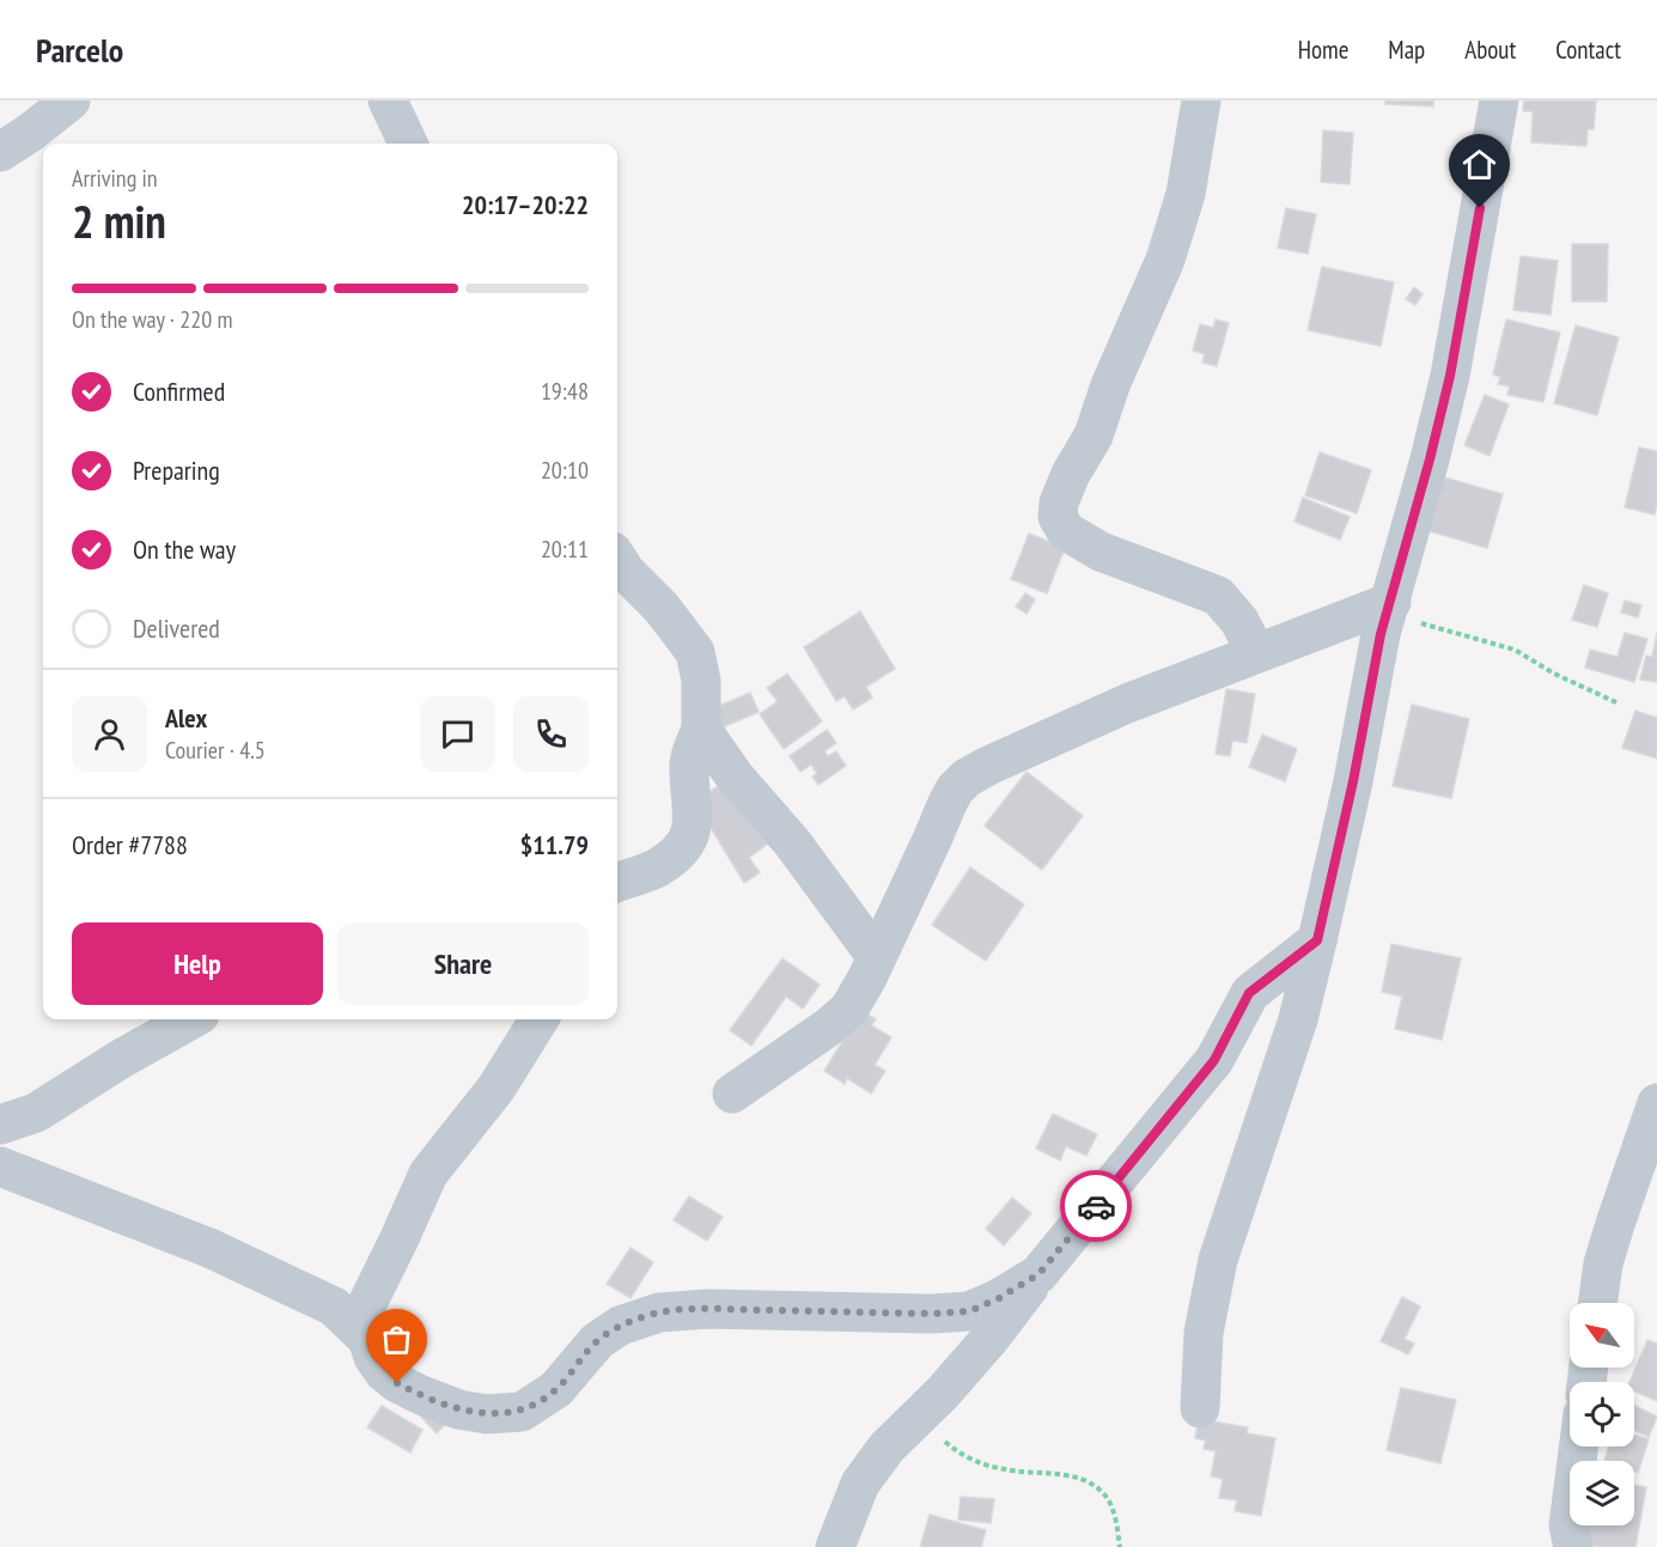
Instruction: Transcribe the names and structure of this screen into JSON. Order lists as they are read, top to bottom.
{
  "north": "top left",
  "page": {
    "header": "Parcelo",
    "nav": [
      "Home",
      "Map",
      "About",
      "Contact"
    ],
    "heading": ["2 min", "Arriving in", "20:17–20:22"],
    "panel": [
      "Alex",
      "Courier · 4.5",
      "Order #7788",
      "$11.79"
    ],
    "bar": "On the way · 220 m",
    "list": [
      ["Confirmed", "19:48"],
      ["Preparing", "20:10"],
      ["On the way", "20:11"],
      "Delivered"
    ],
    "buttons": ["Help", "Share"]
  }
}
